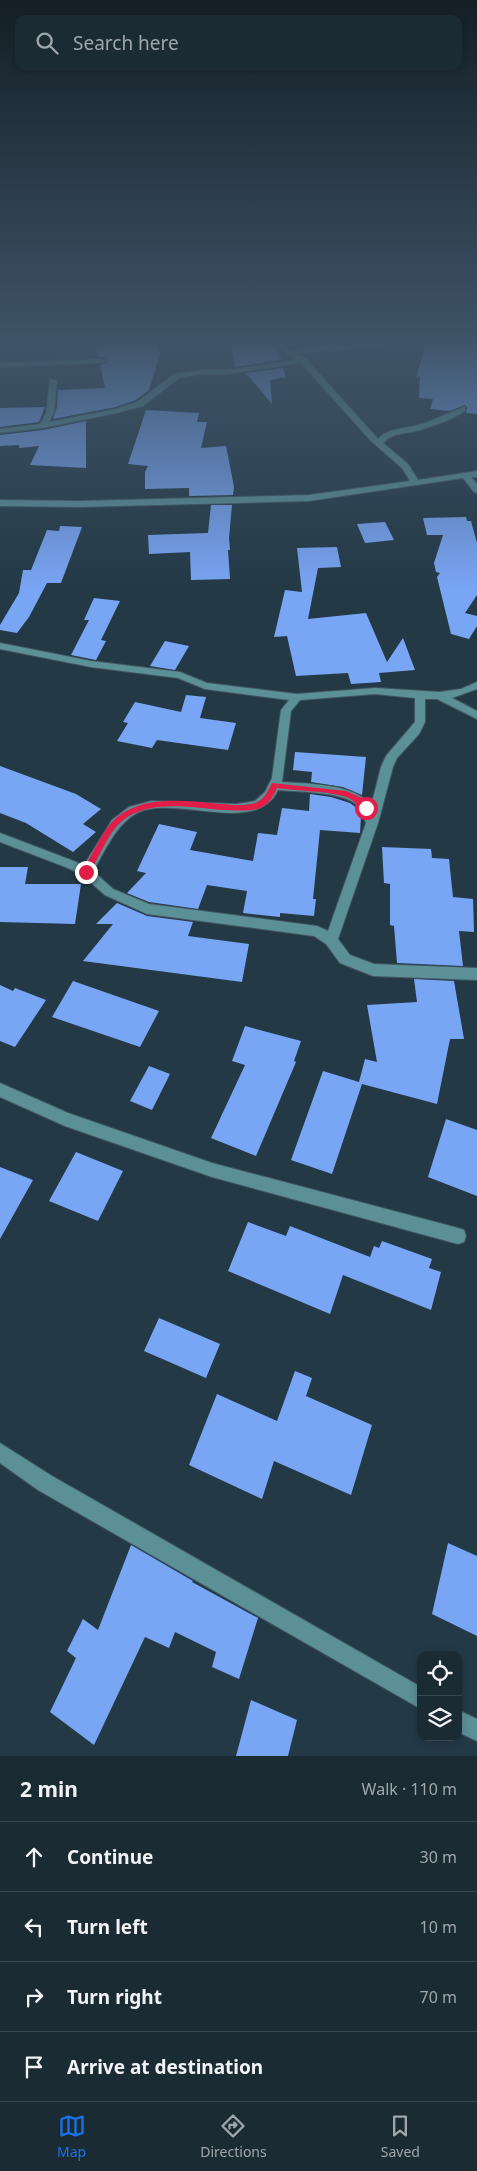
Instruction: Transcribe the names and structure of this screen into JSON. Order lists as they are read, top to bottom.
{
  "page": {
    "search": "Search here",
    "heading": ["2 min", "Walk · 110 m"],
    "list": [
      ["Continue", "30 m"],
      ["Turn left", "10 m"],
      ["Turn right", "70 m"],
      "Arrive at destination"
    ],
    "nav": ["Map", "Directions", "Saved"]
  }
}
